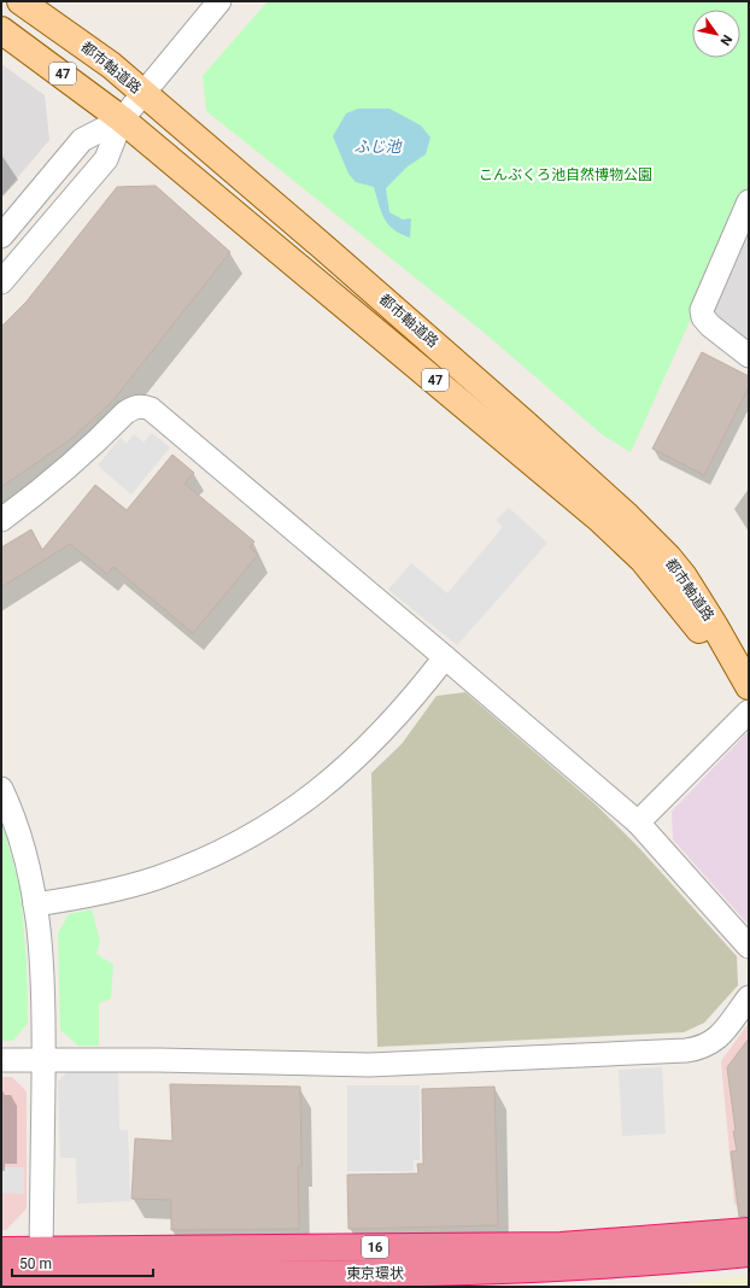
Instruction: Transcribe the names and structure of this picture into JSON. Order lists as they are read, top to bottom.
{
  "streets": {
    "highway": ["16", "東京環状"],
    "main road": ["都市軸道路", "47"]
  },
  "water": ["ふじ池"],
  "parks": ["こんぶくろ池自然博物公園"],
  "scale_bar": "50 m",
  "north": "bottom right"
}
